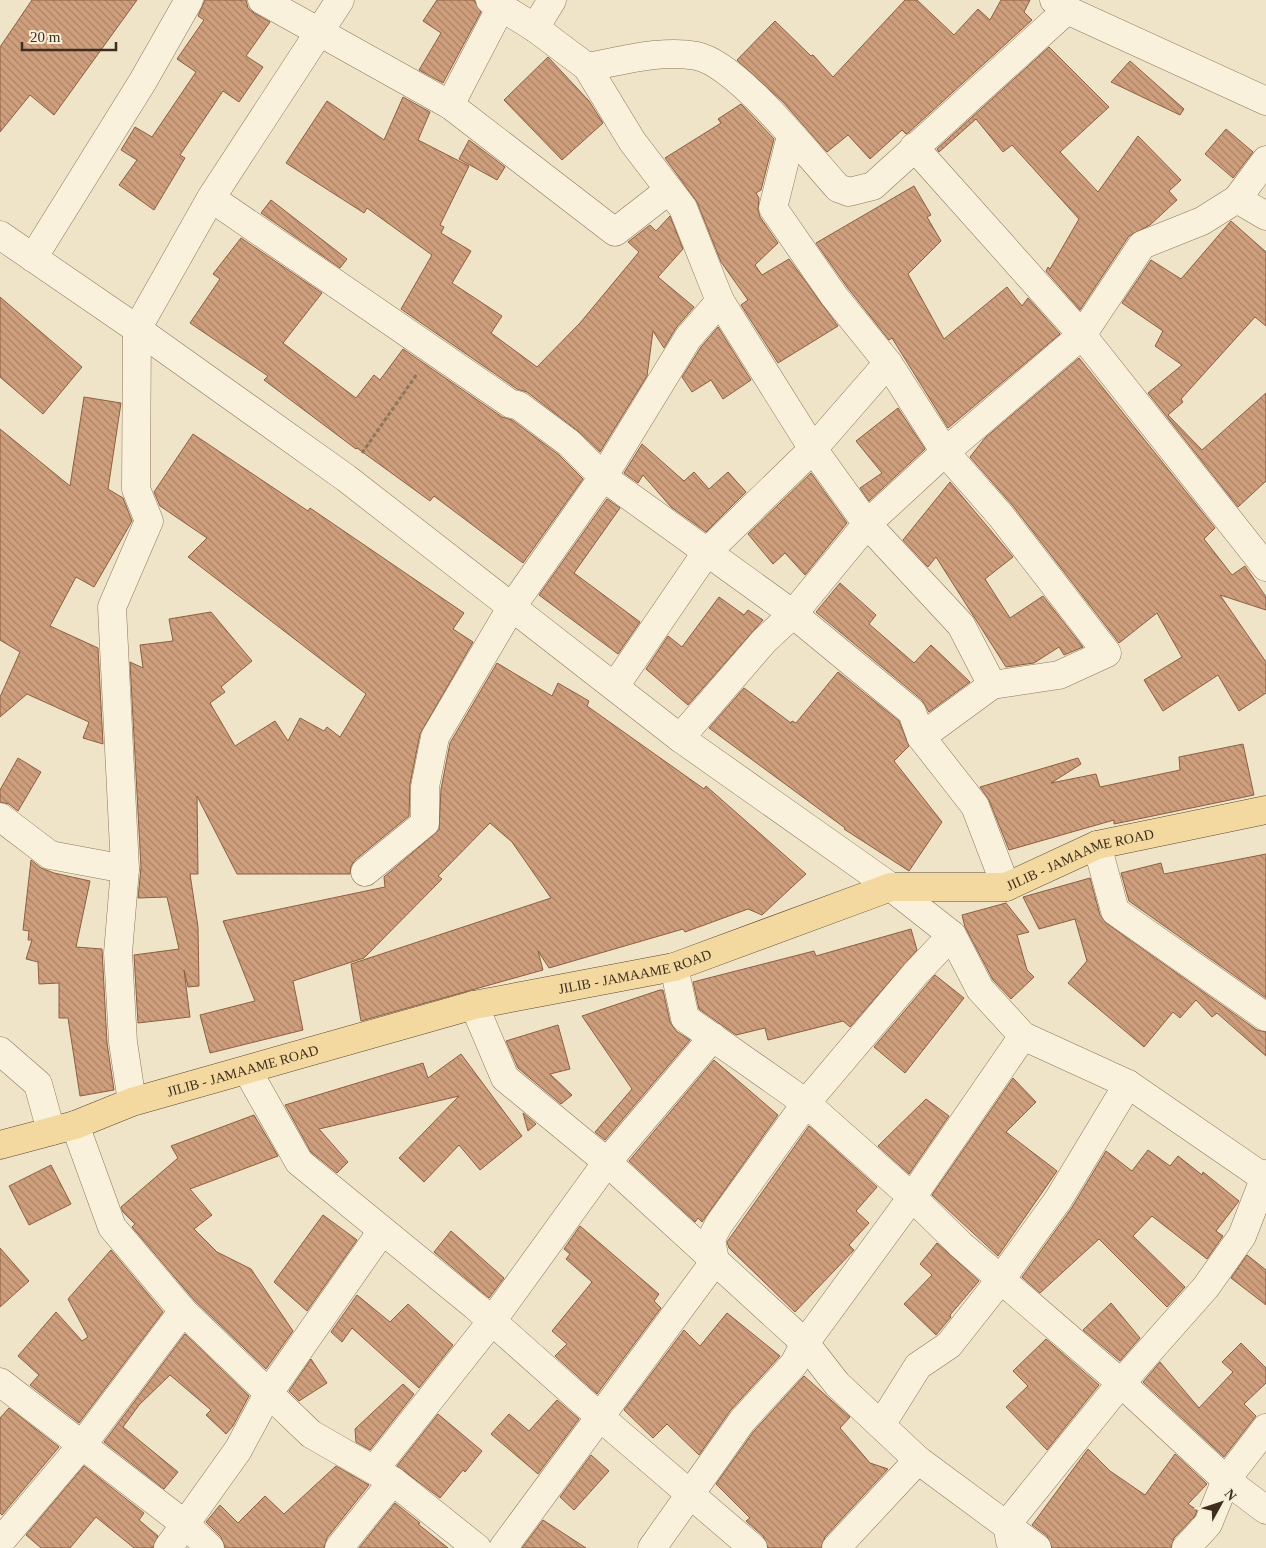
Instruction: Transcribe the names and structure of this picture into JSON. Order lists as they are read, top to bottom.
{
  "streets": {
    "main road": ["JILIB - JAMAAME ROAD"]
  },
  "scale_bar": "20 m",
  "north": "top right"
}
